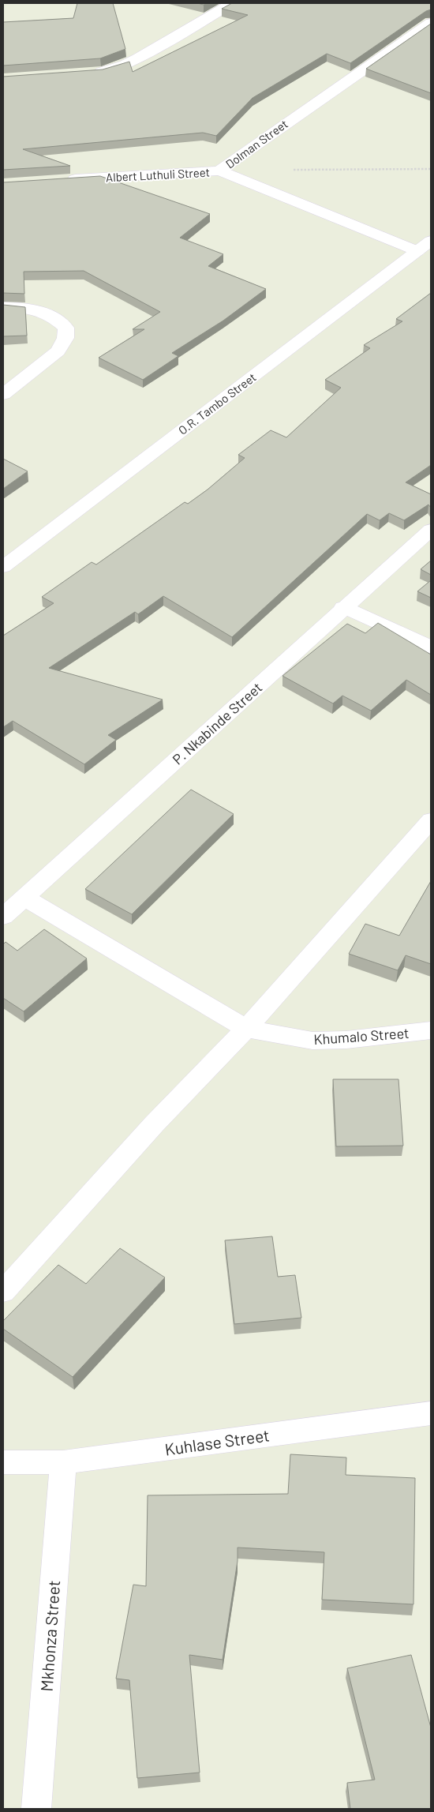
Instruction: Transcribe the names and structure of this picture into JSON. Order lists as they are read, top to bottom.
{
  "streets": {
    "street": [
      "Dolman Street",
      "Albert Luthuli Street",
      "O.R. Tambo Street",
      "P. Nkabinde Street",
      "Khumalo Street",
      "Kuhlase Street",
      "Mkhonza Street"
    ]
  },
  "crossings": [
    ["Dolman Street", "Albert Luthuli Street"],
    ["Dolman Street", "O.R. Tambo Street"],
    ["Kuhlase Street", "Mkhonza Street"]
  ]
}
